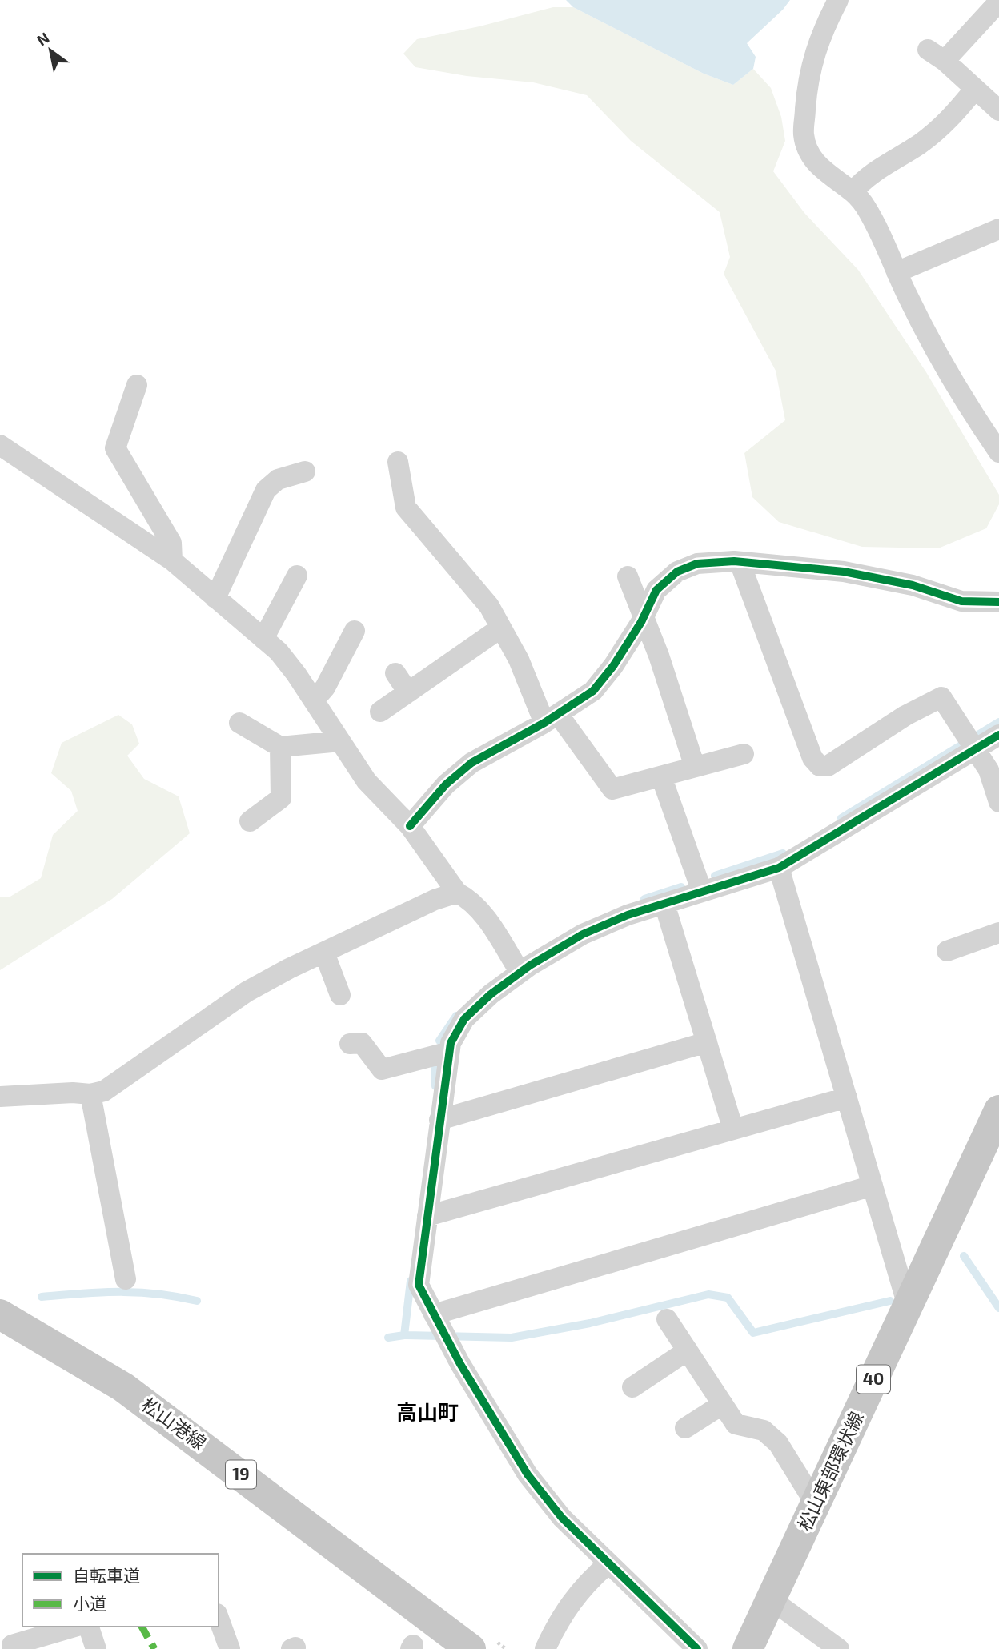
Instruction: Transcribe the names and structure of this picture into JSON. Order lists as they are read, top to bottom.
{
  "streets": {
    "main road": [
      "40",
      "松山港線",
      "松山東部環状線",
      "19"
    ]
  },
  "districts": ["高山町"],
  "legend": ["自転車道", "小道"],
  "north": "top left"
}
